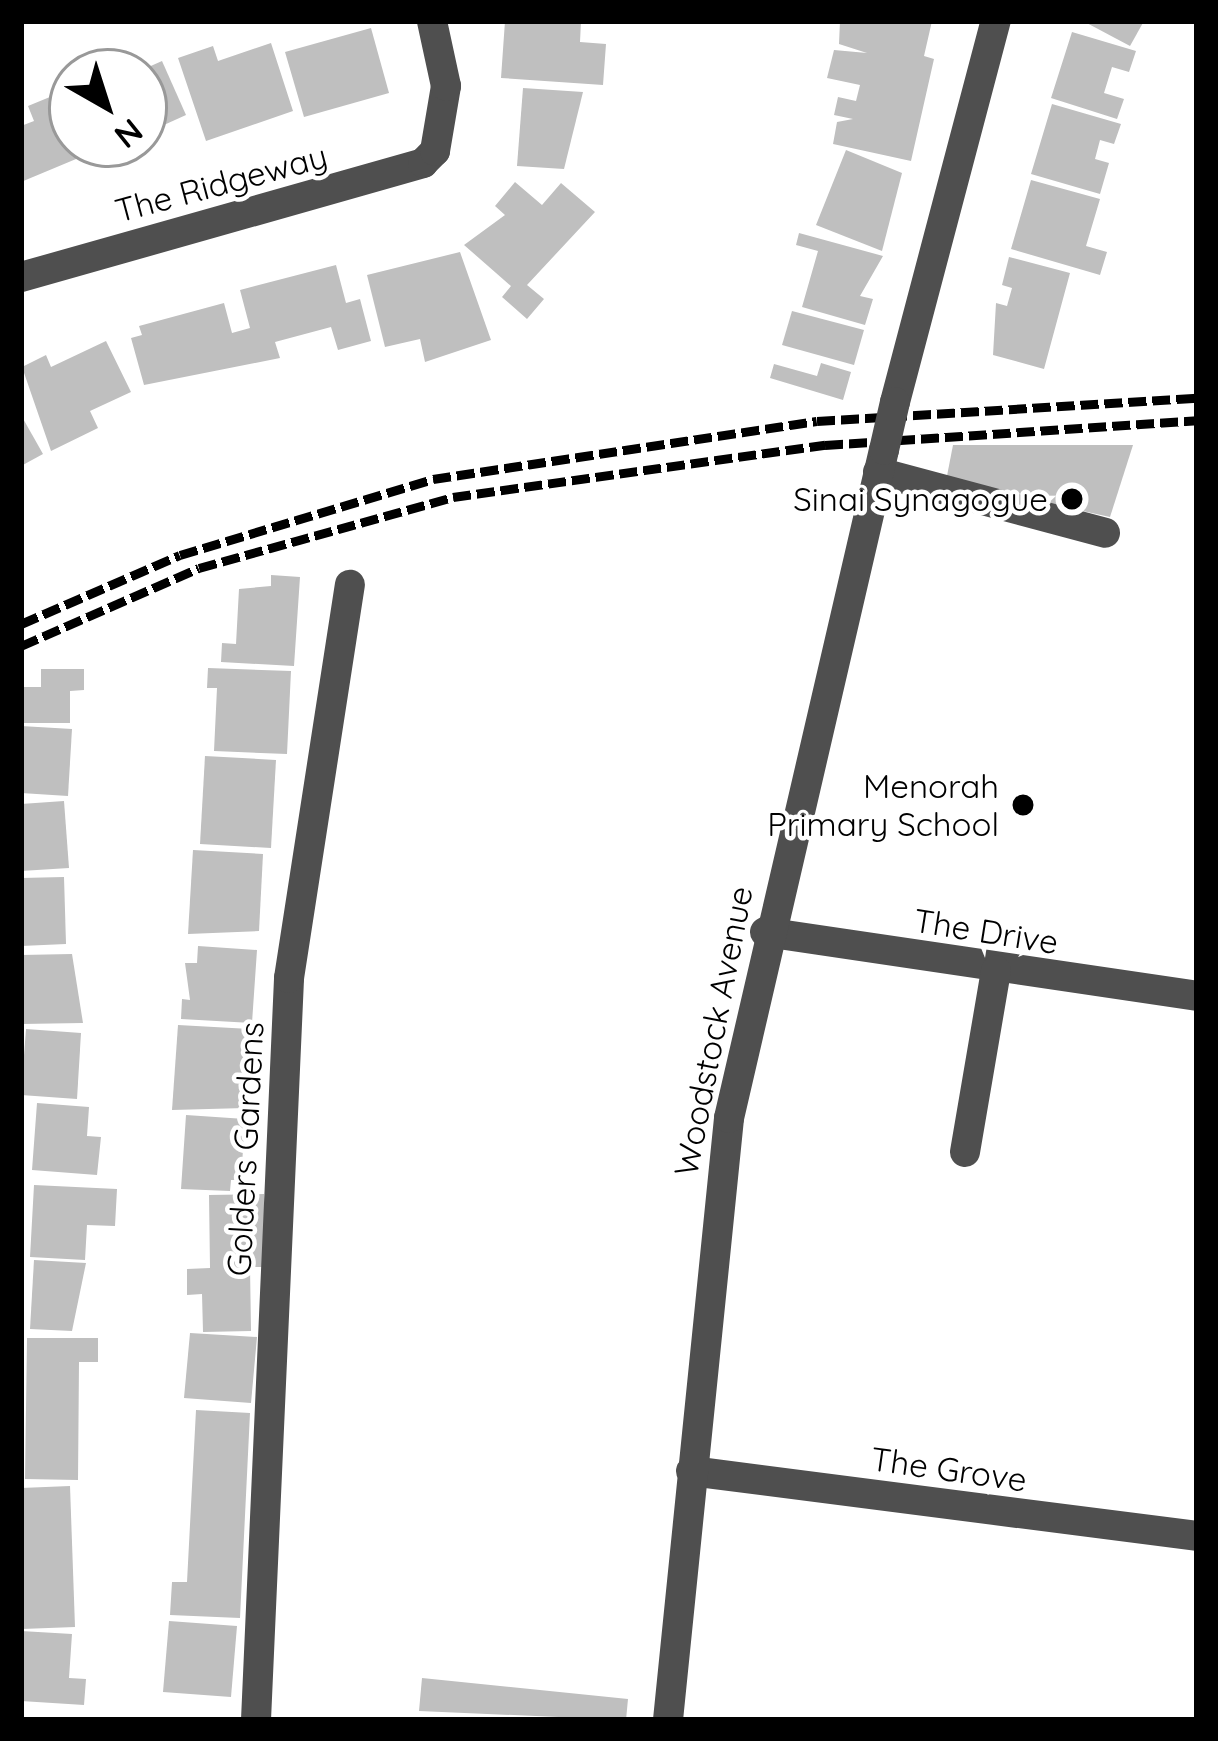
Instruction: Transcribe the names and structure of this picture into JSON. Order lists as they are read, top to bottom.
{
  "streets": {
    "street": [
      "The Ridgeway",
      "The Drive",
      "Woodstock Avenue",
      "Golders Gardens",
      "The Grove"
    ]
  },
  "crossings": [
    ["The Drive", "Woodstock Avenue"],
    ["Woodstock Avenue", "The Grove"]
  ],
  "places": ["Sinai Synagogue", "Menorah Primary School"],
  "north": "bottom right"
}
